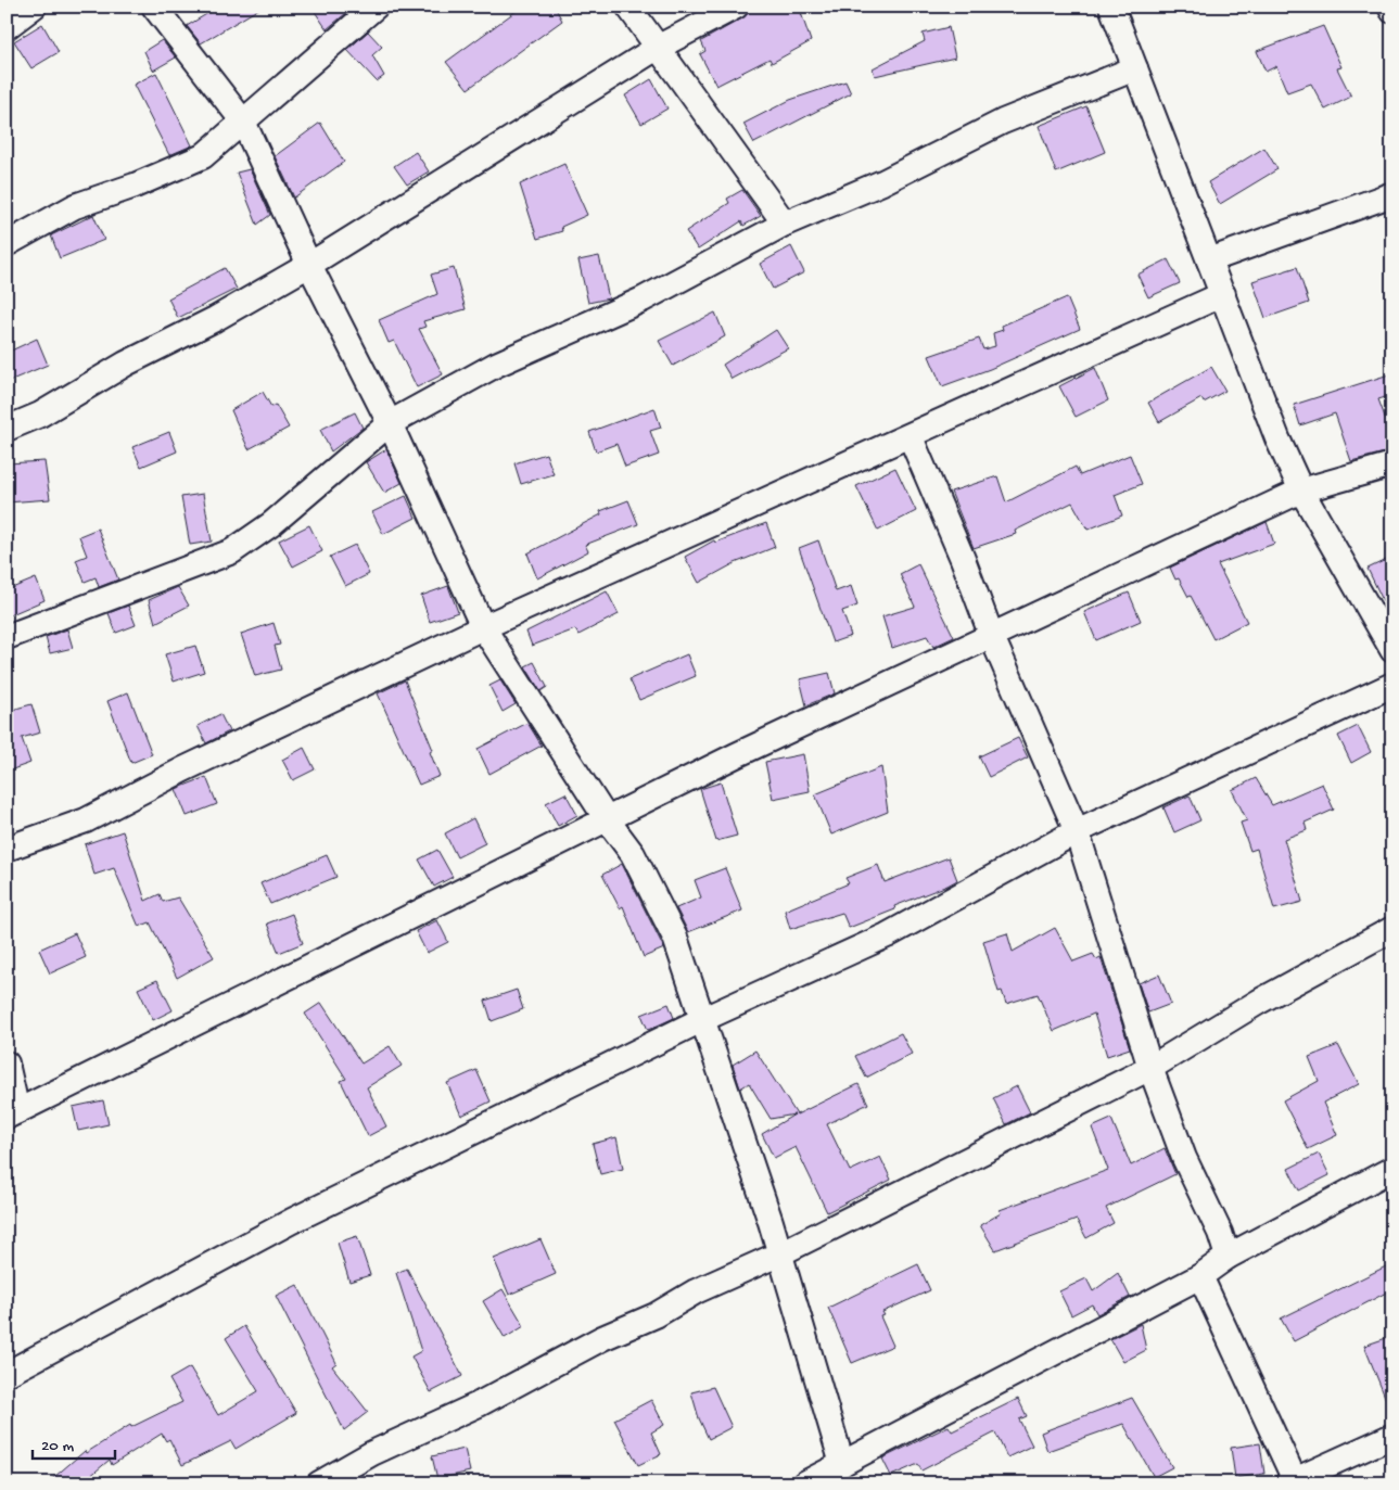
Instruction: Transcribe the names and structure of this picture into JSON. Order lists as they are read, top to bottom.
{
  "scale_bar": "20 m"
}
